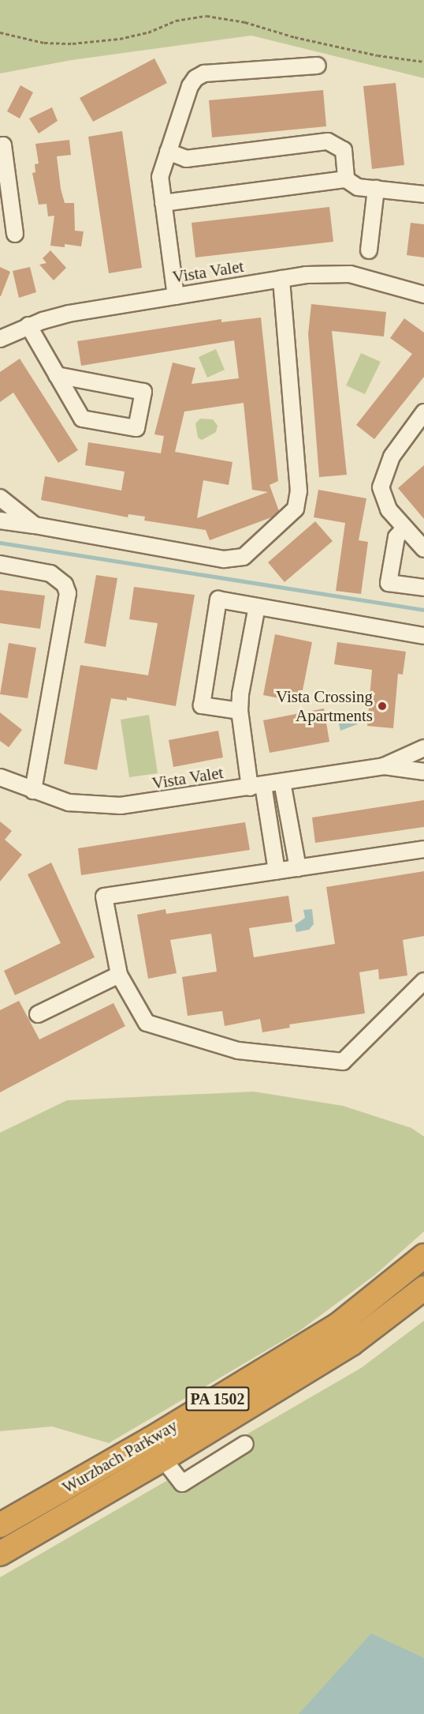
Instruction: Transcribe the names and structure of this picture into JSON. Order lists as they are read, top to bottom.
{
  "streets": {
    "highway": ["PA 1502", "Wurzbach Parkway"],
    "street": ["Vista Valet"]
  },
  "places": ["Vista Crossing Apartments"]
}
